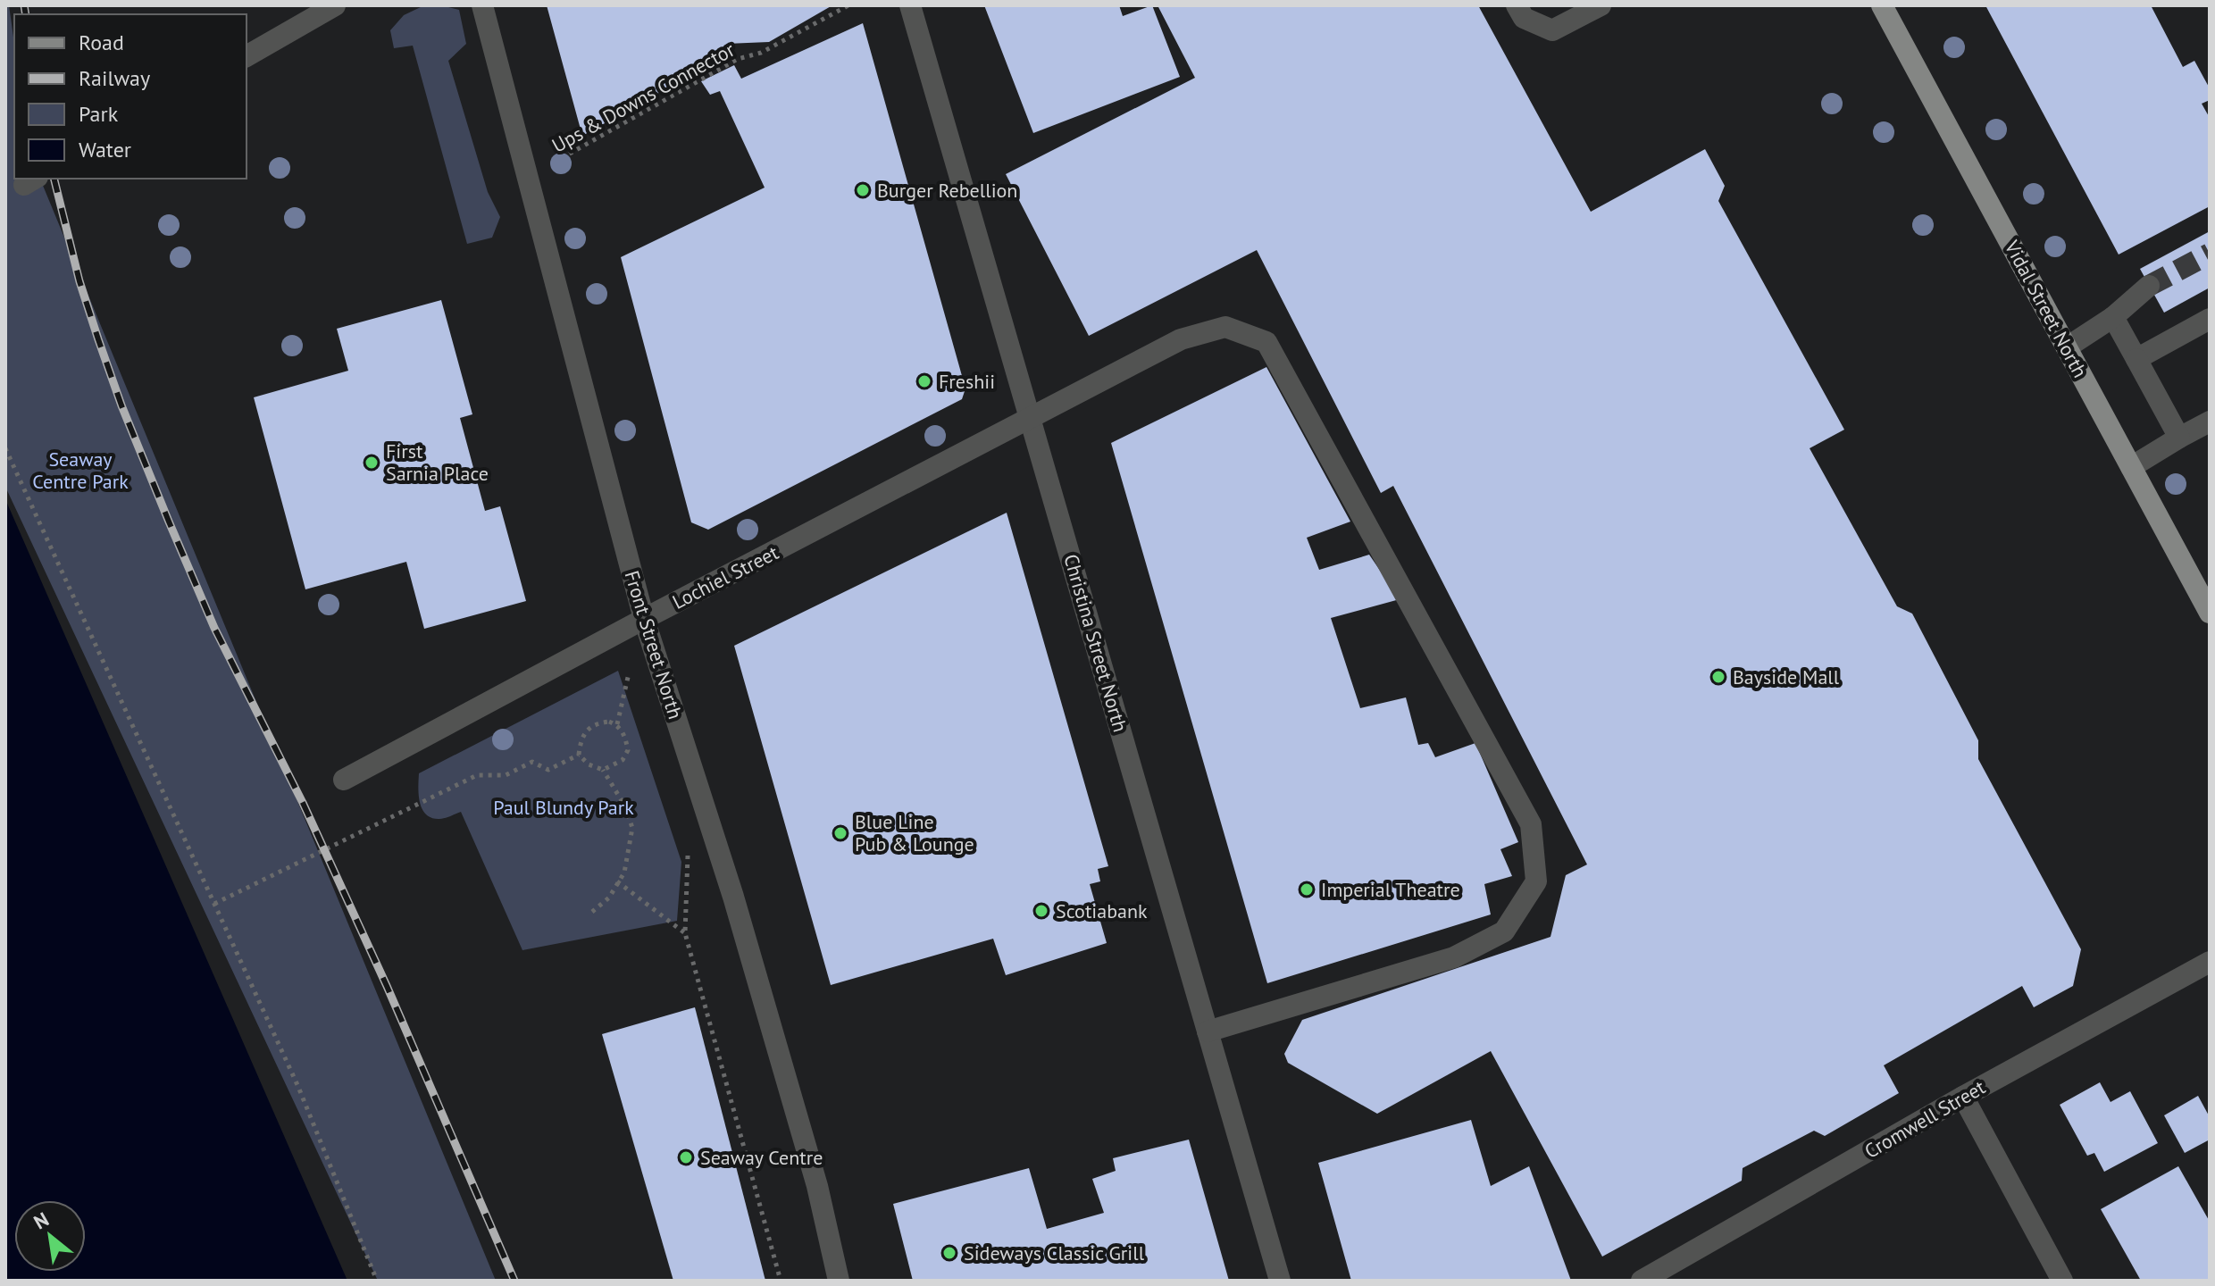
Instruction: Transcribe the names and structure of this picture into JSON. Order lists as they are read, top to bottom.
{
  "streets": {
    "main road": ["Vidal Street North"],
    "street": [
      "Lochiel Street",
      "Christina Street North",
      "Front Street North",
      "Cromwell Street"
    ],
    "path": ["Ups & Downs Connector"]
  },
  "crossings": [
    ["Ups & Downs Connector", "Front Street North"],
    ["Lochiel Street", "Christina Street North"],
    ["Lochiel Street", "Front Street North"]
  ],
  "parks": ["Seaway Centre Park", "Paul Blundy Park"],
  "places": [
    "Burger Rebellion",
    "Freshii",
    "First Sarnia Place",
    "Bayside Mall",
    "Blue Line Pub & Lounge",
    "Imperial Theatre",
    "Scotiabank",
    "Seaway Centre",
    "Sideways Classic Grill"
  ],
  "legend": [
    "Road",
    "Railway",
    "Park",
    "Water"
  ],
  "north": "top left"
}
